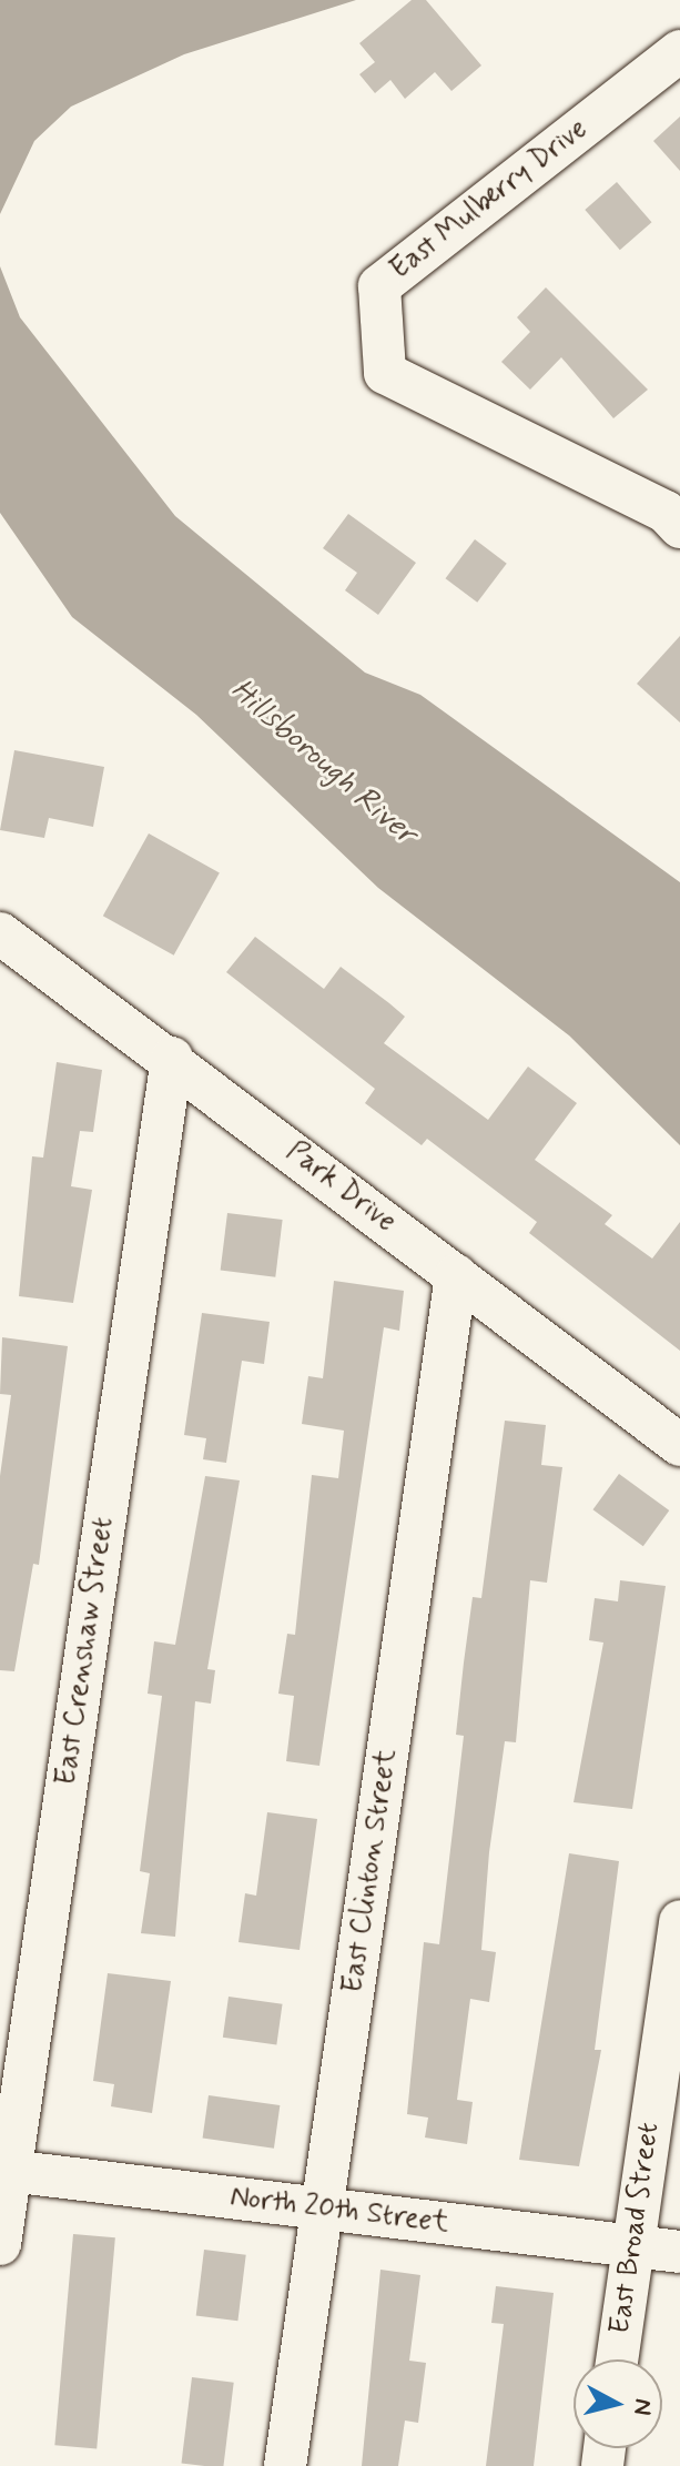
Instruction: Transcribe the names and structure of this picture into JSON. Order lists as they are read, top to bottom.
{
  "streets": {
    "street": [
      "East Mulberry Drive",
      "Park Drive",
      "East Crenshaw Street",
      "East Clinton Street",
      "North 20th Street",
      "East Broad Street"
    ]
  },
  "crossings": [
    ["Park Drive", "East Crenshaw Street"],
    ["Park Drive", "East Clinton Street"],
    ["East Crenshaw Street", "North 20th Street"],
    ["East Clinton Street", "North 20th Street"],
    ["North 20th Street", "East Broad Street"]
  ],
  "water": ["Hillsborough River"],
  "north": "right"
}
